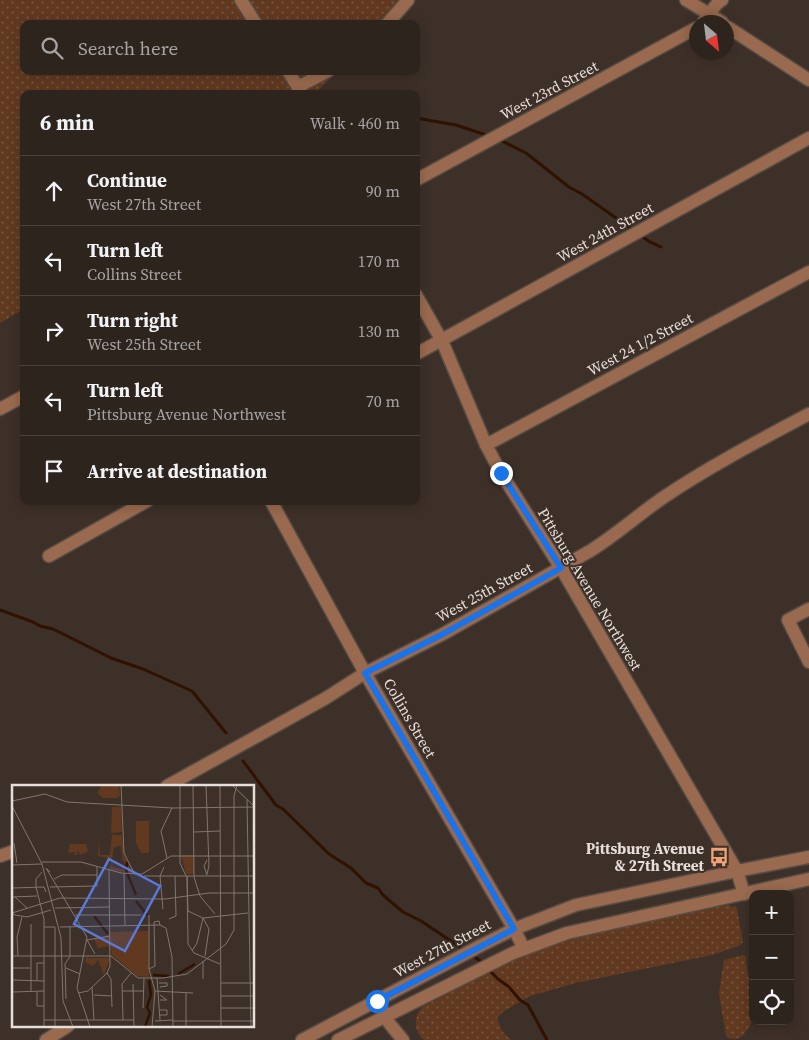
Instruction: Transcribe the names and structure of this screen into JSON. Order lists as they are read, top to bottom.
{
  "streets": {
    "street": [
      "West 23rd Street",
      "West 24th Street",
      "West 24 1/2 Street",
      "Pittsburg Avenue Northwest",
      "West 25th Street",
      "Collins Street",
      "West 27th Street"
    ]
  },
  "crossings": [
    ["West 24th Street", "Pittsburg Avenue Northwest"],
    ["West 24 1/2 Street", "Pittsburg Avenue Northwest"],
    ["Pittsburg Avenue Northwest", "West 25th Street"],
    ["Pittsburg Avenue Northwest", "West 27th Street"],
    ["West 25th Street", "Collins Street"],
    ["Collins Street", "West 27th Street"]
  ],
  "places": {
    "bus stop": ["Pittsburg Avenue & 27th Street"]
  },
  "north": "bottom right",
  "page": {
    "search": "Search here",
    "heading": ["6 min", "Walk · 460 m"],
    "list": [
      ["Continue", "West 27th Street", "90 m"],
      ["Turn left", "Collins Street", "170 m"],
      ["Turn right", "West 25th Street", "130 m"],
      ["Turn left", "Pittsburg Avenue Northwest", "70 m"],
      "Arrive at destination"
    ],
    "map_buttons": ["+", "−"]
  }
}
